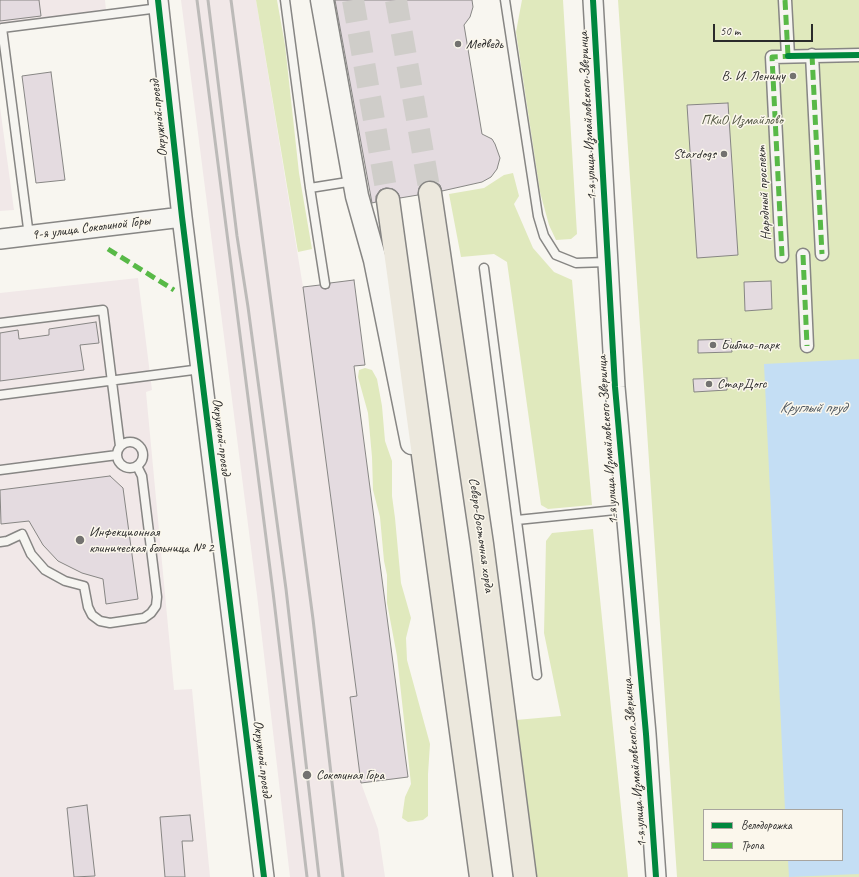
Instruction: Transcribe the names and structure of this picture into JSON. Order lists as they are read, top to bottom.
{
  "streets": {
    "main road": ["Северо-Восточная хорда"],
    "street": [
      "1-я улица Измайловского Зверинца",
      "Окружной проезд",
      "Народный проспект",
      "9-я улица Соколиной Горы"
    ]
  },
  "crossings": [
    ["Окружной проезд", "9-я улица Соколиной Горы"]
  ],
  "water": ["Круглый пруд"],
  "parks": ["ПКиО Измайлово"],
  "places": [
    "Медведь",
    "В. И. Ленину",
    "Stardogs",
    "Библио-парк",
    "СтарДогс",
    "Инфекционная клиническая больница № 2",
    "Соколиная Гора"
  ],
  "legend": ["Велодорожка", "Тропа"],
  "scale_bar": "50 m"
}
